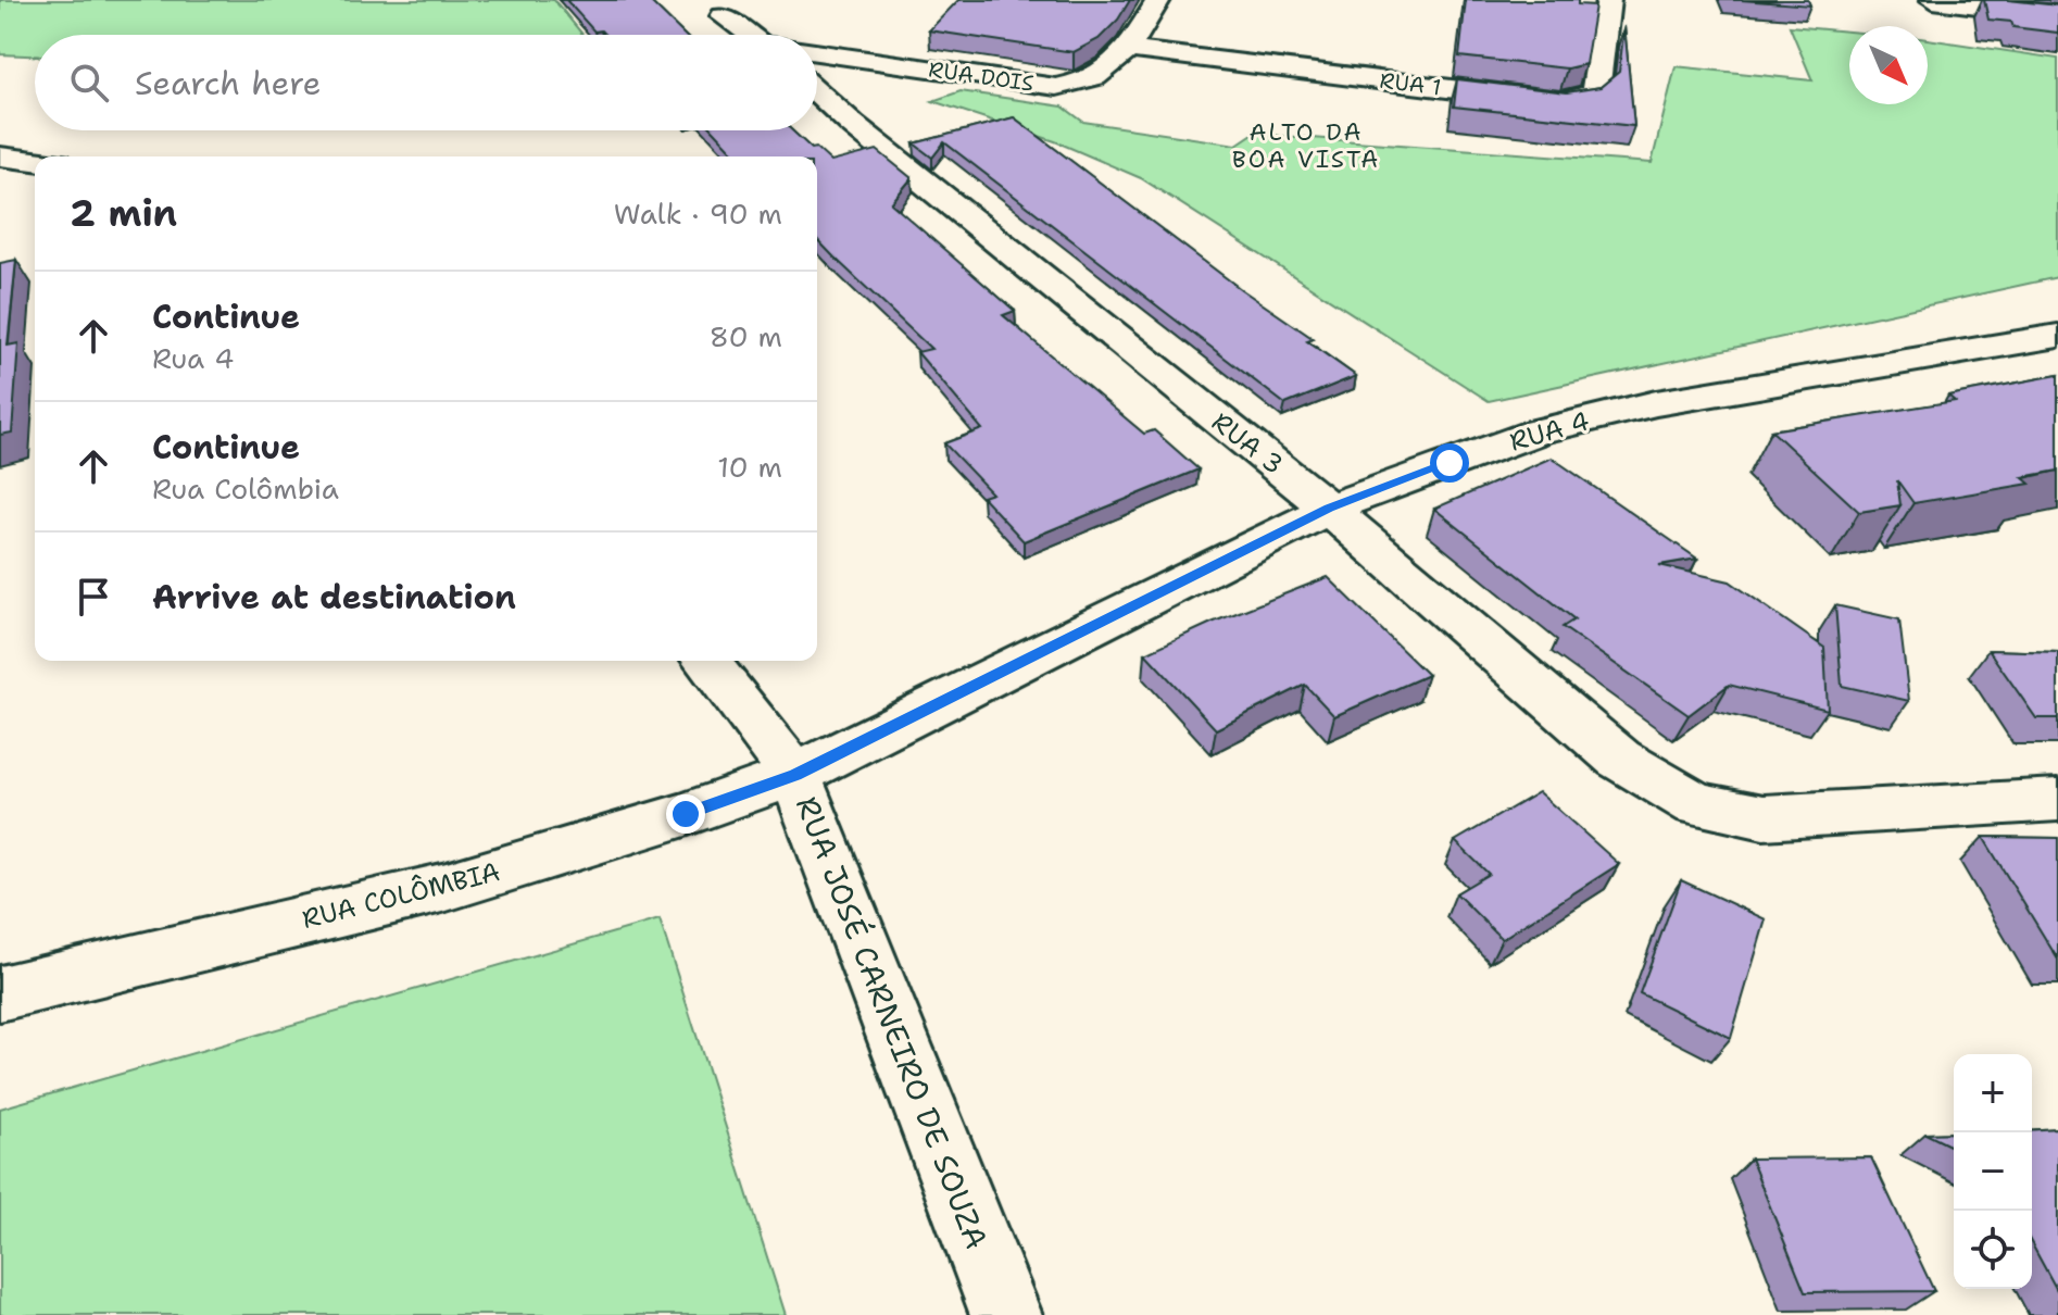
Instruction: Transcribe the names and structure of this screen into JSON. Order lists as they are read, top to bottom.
{
  "streets": {
    "street": [
      "RUA DOIS",
      "RUA 1",
      "RUA 4",
      "RUA 3",
      "RUA COLÔMBIA",
      "RUA JOSÉ CARNEIRO DE SOUZA"
    ]
  },
  "crossings": [
    ["RUA DOIS", "RUA 1"],
    ["RUA 4", "RUA 3"],
    ["RUA 4", "RUA COLÔMBIA"],
    ["RUA 4", "RUA JOSÉ CARNEIRO DE SOUZA"],
    ["RUA COLÔMBIA", "RUA JOSÉ CARNEIRO DE SOUZA"]
  ],
  "districts": ["ALTO DA BOA VISTA"],
  "north": "bottom right",
  "page": {
    "search": "Search here",
    "heading": ["2 min", "Walk · 90 m"],
    "list": [
      ["Continue", "Rua 4", "80 m"],
      ["Continue", "Rua Colômbia", "10 m"],
      "Arrive at destination"
    ],
    "map_buttons": ["+", "−"]
  }
}
